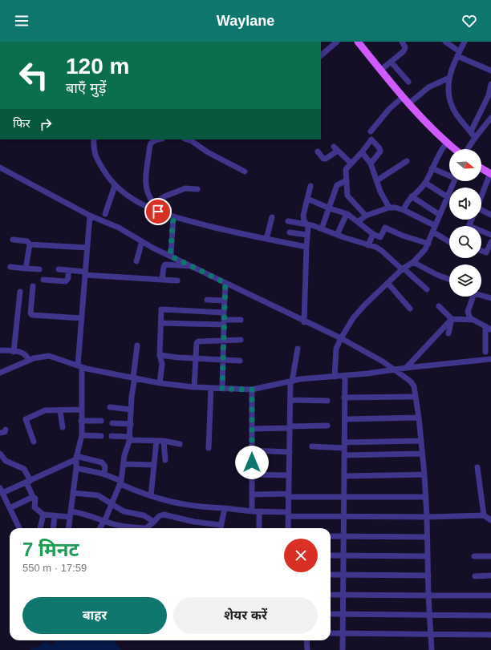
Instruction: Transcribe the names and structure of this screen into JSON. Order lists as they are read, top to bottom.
{
  "north": "right",
  "page": {
    "header": "Waylane",
    "turn": ["120 m", "बाएँ मुड़ें"],
    "then": "फिर",
    "heading": ["7 मिनट", "550 m · 17:59"],
    "buttons": ["बाहर", "शेयर करें"]
  }
}
